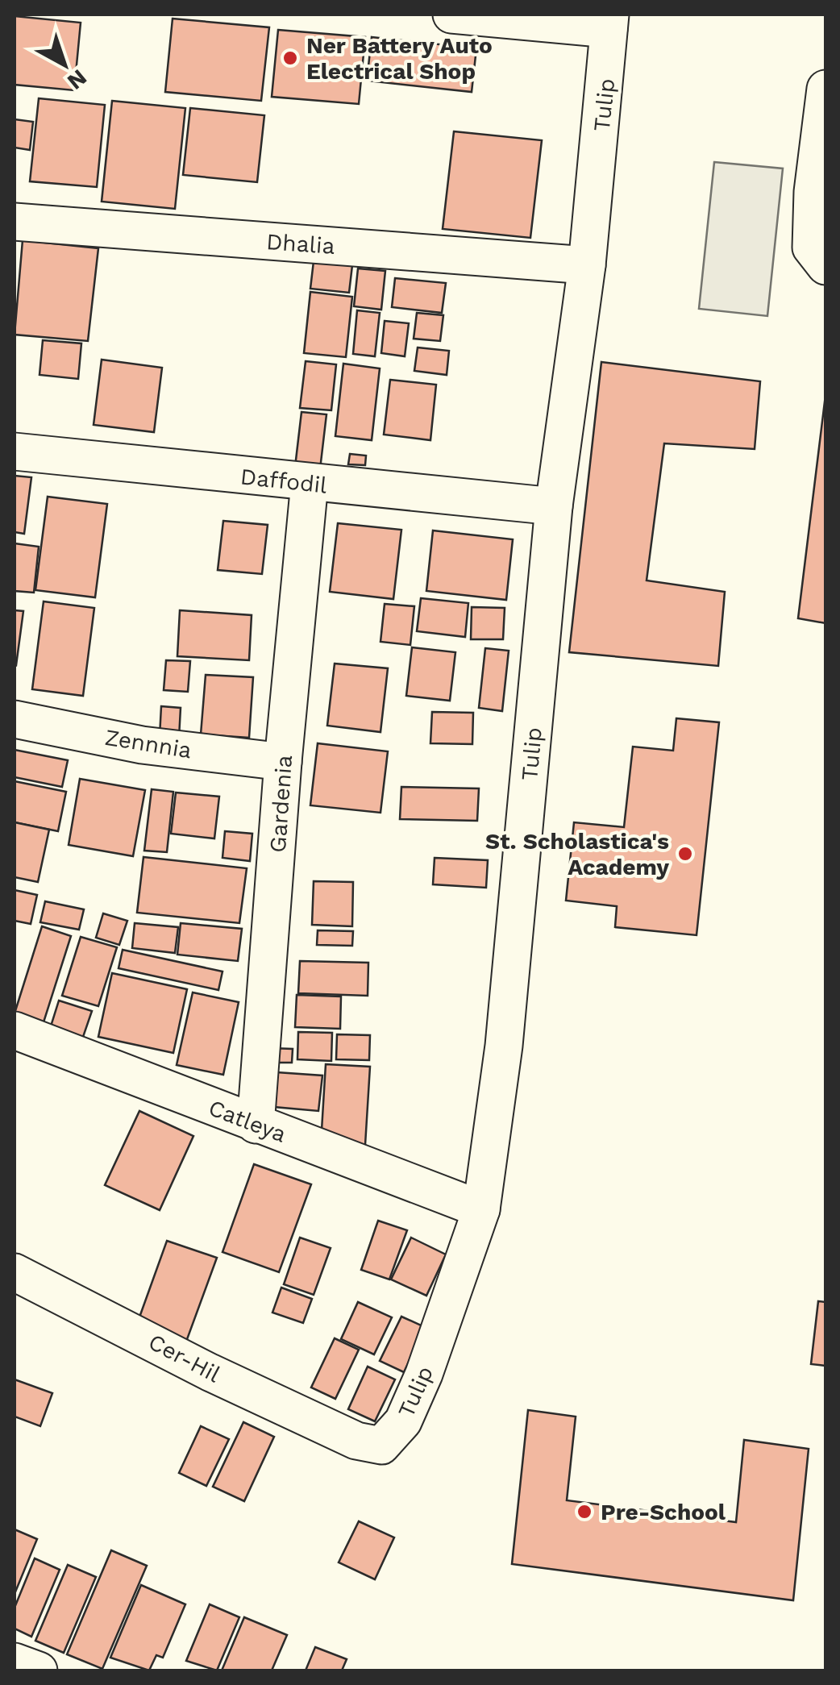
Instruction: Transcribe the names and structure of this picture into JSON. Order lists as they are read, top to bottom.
{
  "streets": {
    "street": [
      "Tulip",
      "Dhalia",
      "Daffodil",
      "Zennnia",
      "Gardenia",
      "Catleya",
      "Cer-Hil"
    ]
  },
  "crossings": [
    ["Tulip", "Dhalia"],
    ["Tulip", "Daffodil"],
    ["Tulip", "Catleya"],
    ["Tulip", "Cer-Hil"],
    ["Daffodil", "Gardenia"],
    ["Zennnia", "Gardenia"],
    ["Gardenia", "Catleya"]
  ],
  "places": ["Ner Battery Auto Electrical Shop", "St. Scholastica's Academy", "Pre-School"],
  "north": "bottom right"
}
